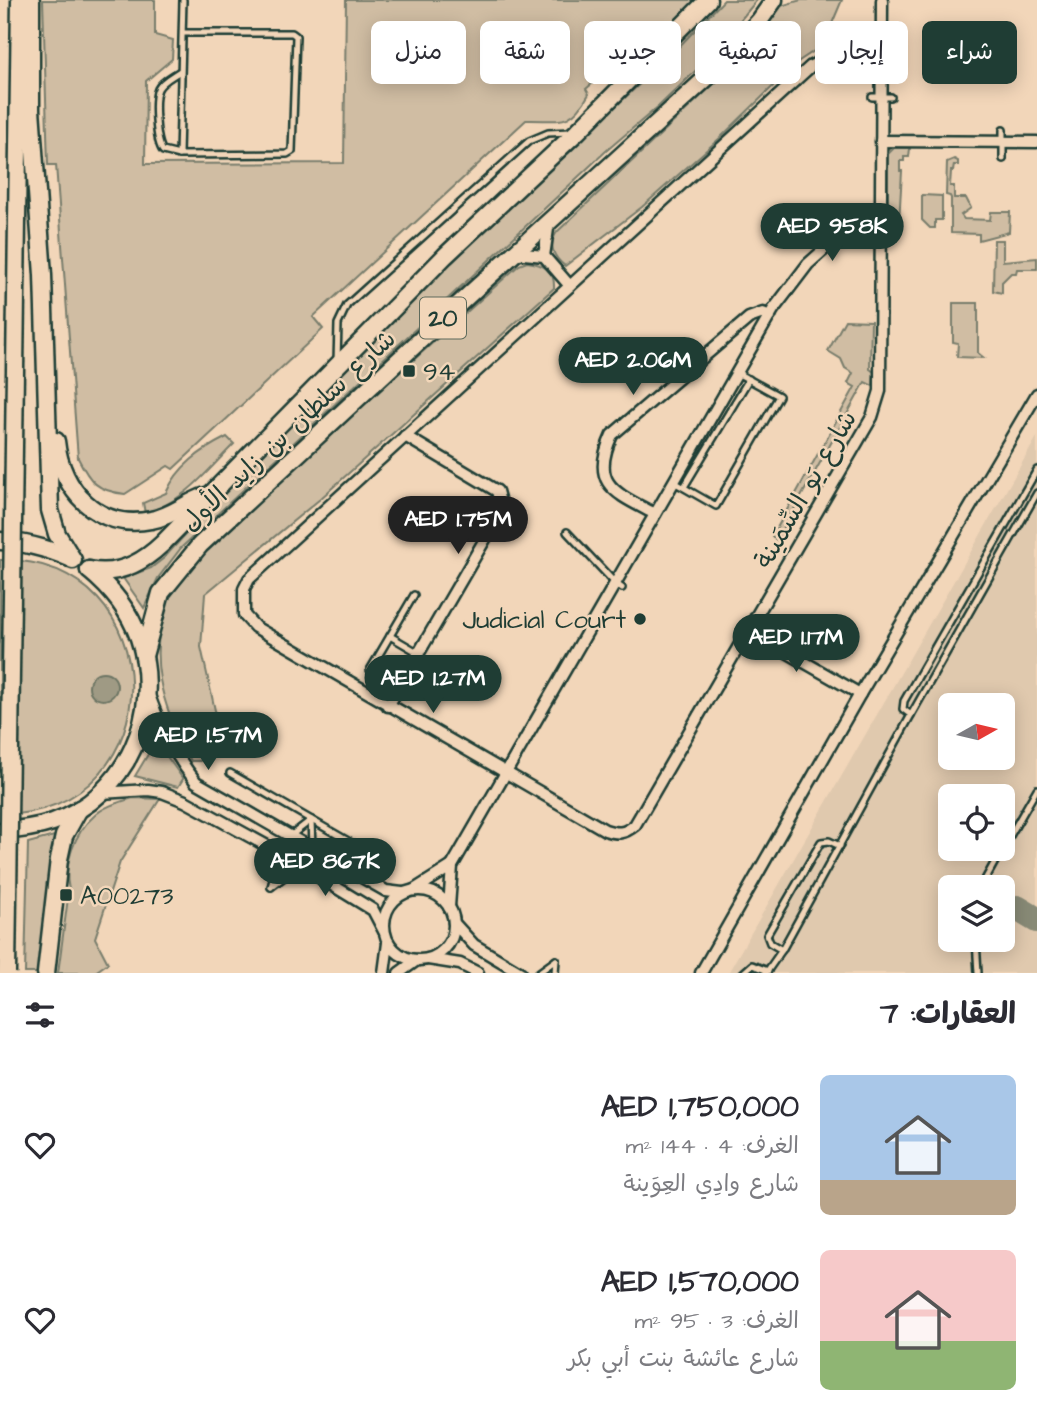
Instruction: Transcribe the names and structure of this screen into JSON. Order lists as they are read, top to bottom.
{
  "streets": {
    "main road": ["20", "شارع سلطان بن زايد الأول"],
    "street": ["شارع يَو السِّمَينة"]
  },
  "places": {
    "transit": ["94", "A00273"],
    "other": ["Judicial Court"]
  },
  "north": "right",
  "page": {
    "chip": [
      "شراء",
      "إيجار",
      "تصفية",
      "جديد",
      "شقة",
      "منزل"
    ],
    "price": [
      "AED 958K",
      "AED 2.06M",
      "AED 1.75M",
      "AED 1.17M",
      "AED 1.27M",
      "AED 1.57M",
      "AED 867K"
    ],
    "heading": "العقارات: 7",
    "list": [
      {
        "name": "AED 1,750,000",
        "note": "الغرف: 4 · 144 m² · شارع وادِي العِوَينة"
      },
      {
        "name": "AED 1,570,000",
        "note": "الغرف: 3 · 95 m² · شارع عائشة بنت أبي بكر"
      }
    ]
  }
}
